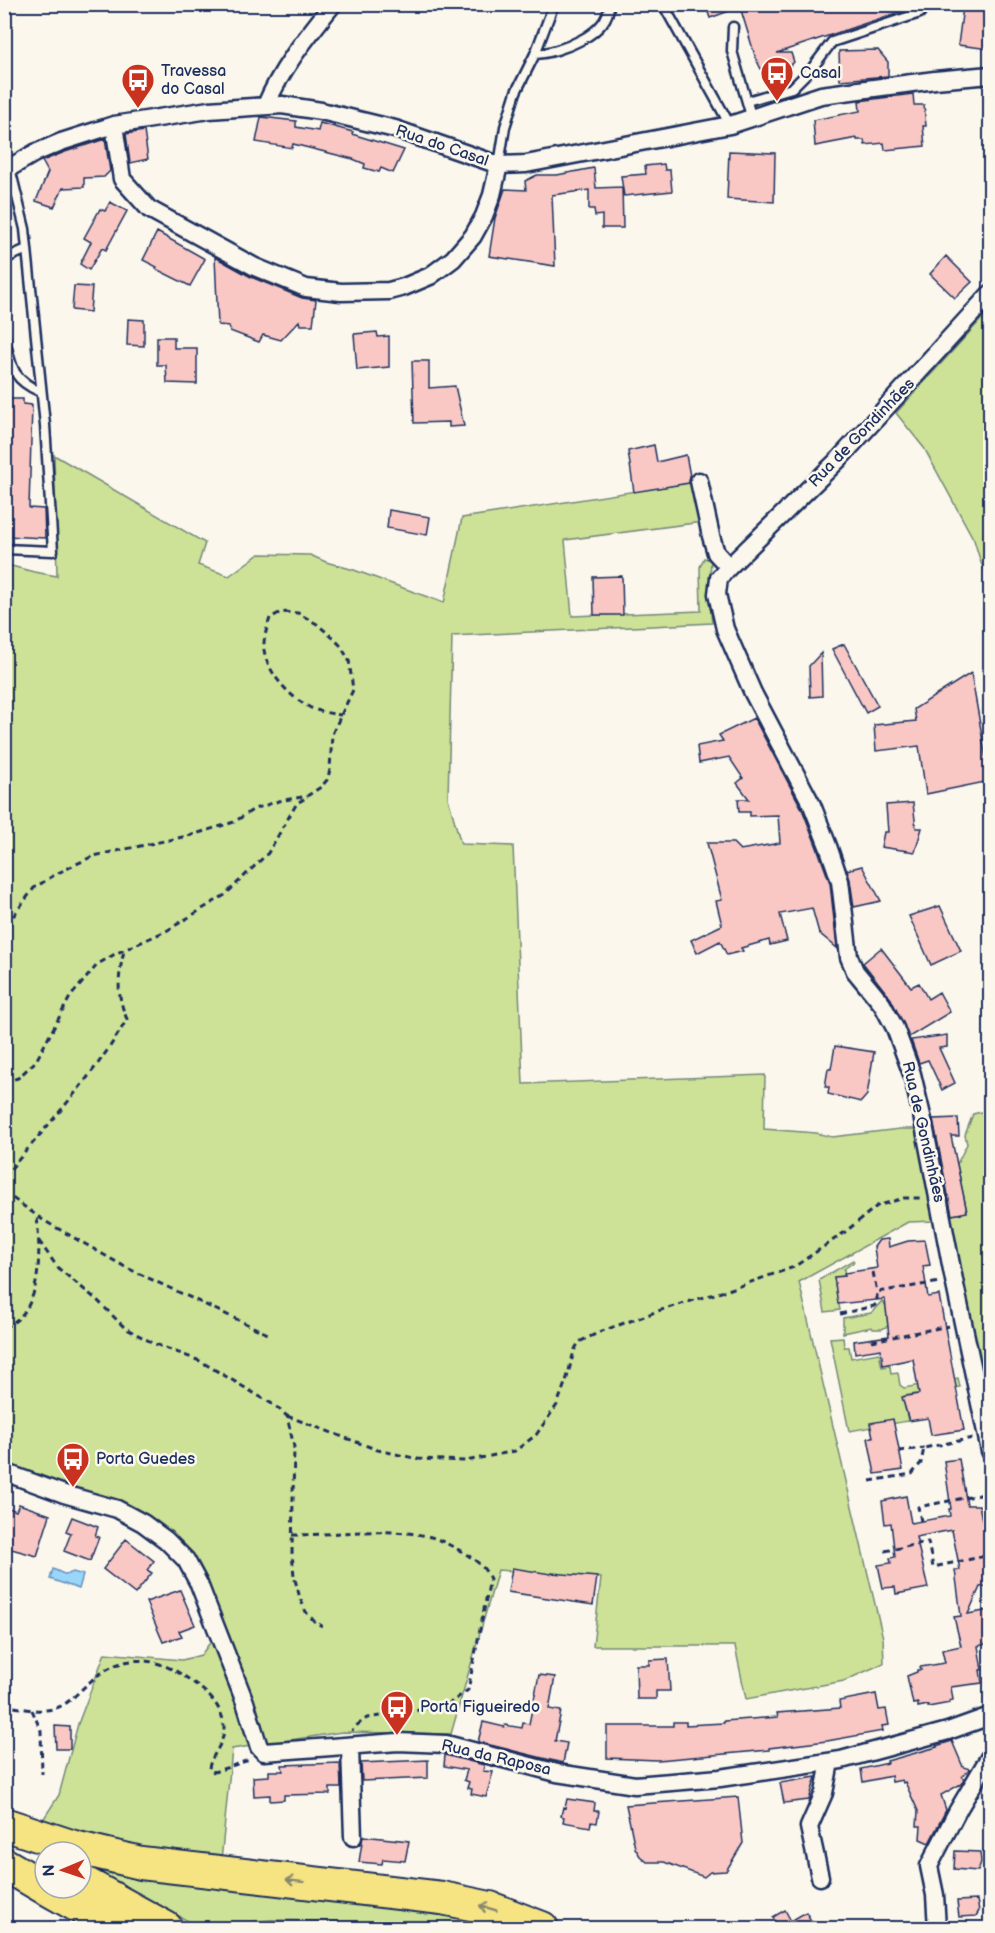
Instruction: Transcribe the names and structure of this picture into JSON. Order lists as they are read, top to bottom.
{
  "streets": {
    "street": ["Rua do Casal", "Rua de Gondinhães", "Rua da Raposa"]
  },
  "places": {
    "bus stop": [
      "Casal",
      "Travessa do Casal",
      "Porta Guedes",
      "Porta Figueiredo"
    ]
  },
  "north": "left"
}
